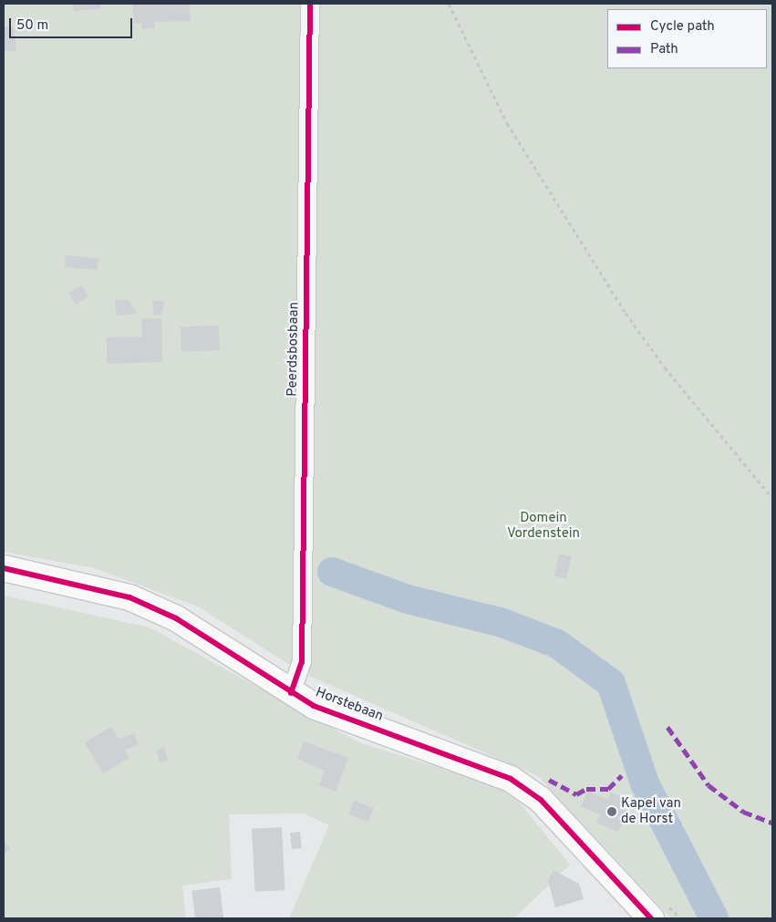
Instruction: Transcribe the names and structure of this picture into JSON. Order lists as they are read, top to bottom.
{
  "streets": {
    "street": ["Peerdsbosbaan", "Horstebaan"]
  },
  "crossings": [
    ["Peerdsbosbaan", "Horstebaan"]
  ],
  "parks": ["Domein Vordenstein"],
  "places": ["Kapel van de Horst"],
  "legend": ["Cycle path", "Path"],
  "scale_bar": "50 m"
}
